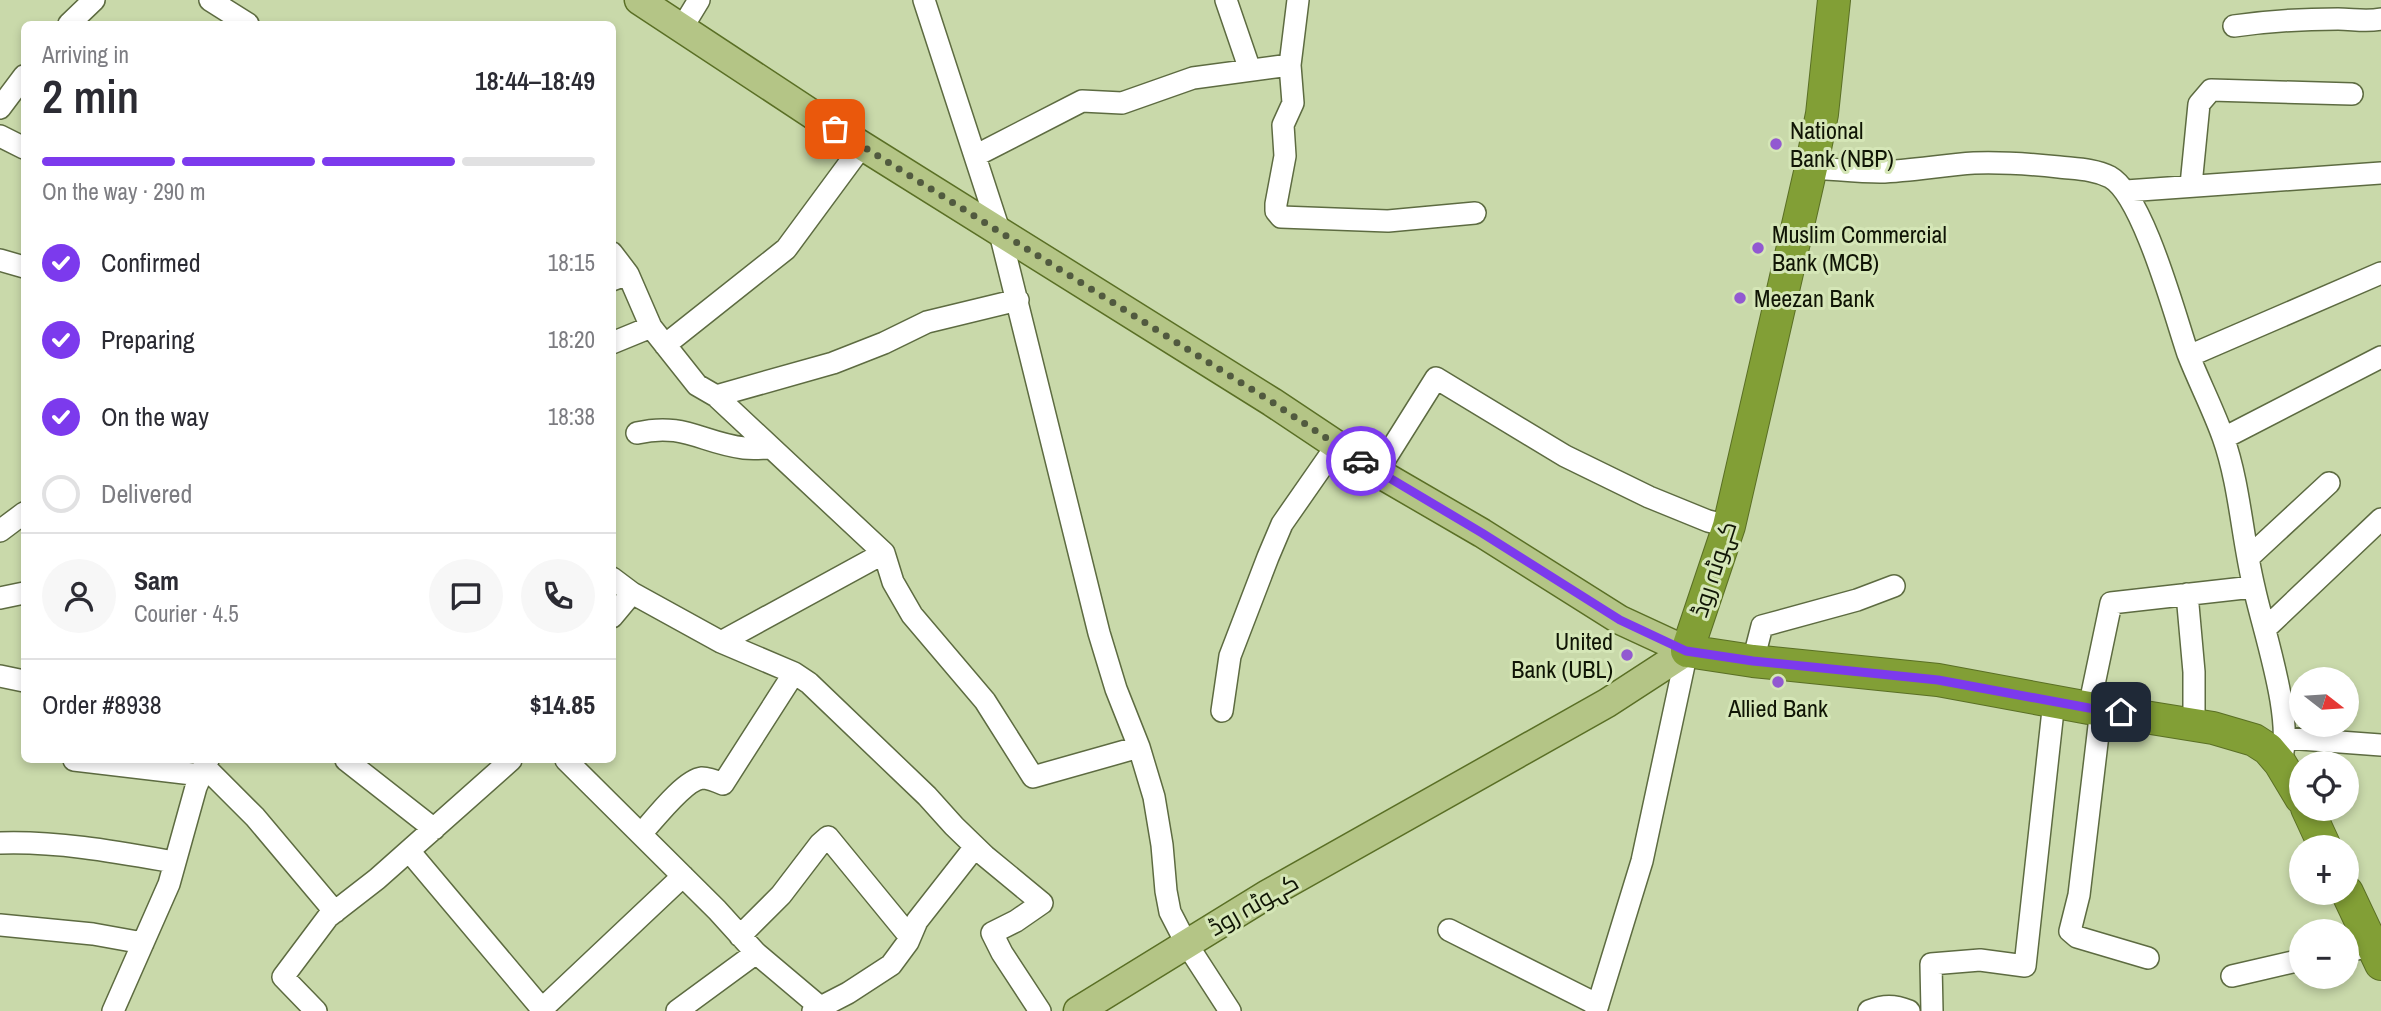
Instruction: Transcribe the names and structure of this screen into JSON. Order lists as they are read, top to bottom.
{
  "streets": {
    "highway": ["کہوٹہ روڈ"]
  },
  "places": [
    "National Bank (NBP)",
    "Muslim Commercial Bank (MCB)",
    "Meezan Bank",
    "United Bank (UBL)",
    "Allied Bank"
  ],
  "north": "right",
  "page": {
    "heading": ["2 min", "Arriving in", "18:44–18:49"],
    "panel": [
      "Sam",
      "Courier · 4.5",
      "Order #8938",
      "$14.85"
    ],
    "bar": "On the way · 290 m",
    "list": [
      ["Confirmed", "18:15"],
      ["Preparing", "18:20"],
      ["On the way", "18:38"],
      "Delivered"
    ],
    "map_buttons": ["+", "−"]
  }
}
